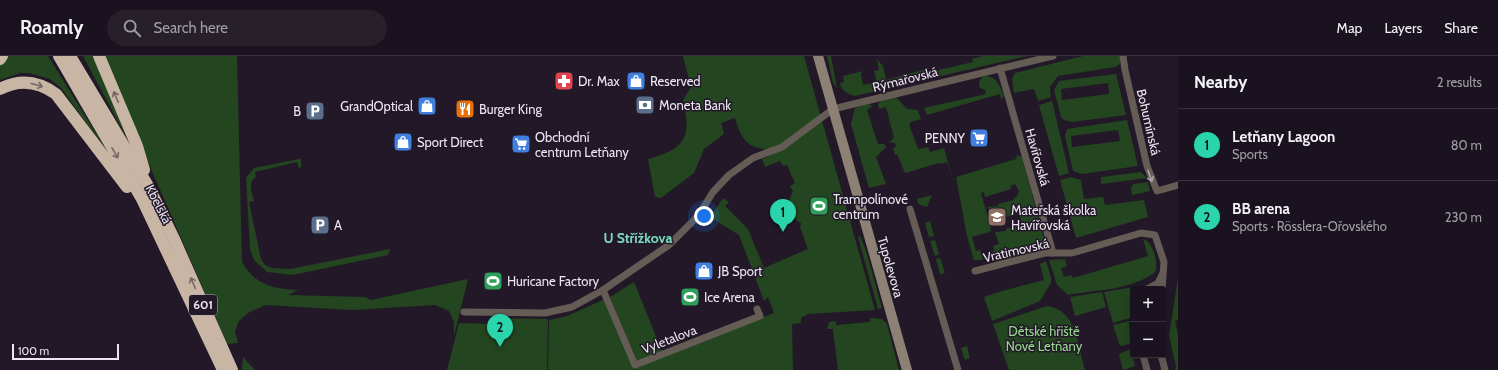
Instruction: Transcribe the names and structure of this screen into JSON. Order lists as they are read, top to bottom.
{
  "streets": {
    "highway": ["Kbelská", "601"],
    "main road": ["Tupolevova"],
    "street": [
      "Rýmařovská",
      "Bohumínská",
      "Havířovská",
      "Vratimovská",
      "Vyletalova"
    ]
  },
  "crossings": [
    ["Rýmařovská", "Havířovská"],
    ["Rýmařovská", "Tupolevova"],
    ["Havířovská", "Vratimovská"],
    ["Kbelská", "601"]
  ],
  "one_way": ["Bohumínská"],
  "districts": ["U Střížkova"],
  "parks": ["Dětské hřiště Nové Letňany"],
  "places": {
    "pharmacy": ["Dr. Max"],
    "shop": [
      "Reserved",
      "GrandOptical",
      "Sport Direct",
      "JB Sport"
    ],
    "bank": ["Moneta Bank"],
    "restaurant": ["Burger King"],
    "parking": ["B", "A"],
    "supermarket": ["PENNY", "Obchodní centrum Letňany"],
    "sports": ["Trampolínové centrum", "Huricane Factory", "Ice Arena"],
    "school or university": ["Mateřská školka Havířovská"]
  },
  "scale_bar": "100 m",
  "page": {
    "header": "Roamly",
    "search": "Search here",
    "nav": ["Map", "Layers", "Share"],
    "heading": ["Nearby", "2 results"],
    "list": [
      {
        "mark": "1",
        "name": "Letňany Lagoon",
        "note": "Sports",
        "value": "80 m"
      },
      {
        "mark": "2",
        "name": "BB arena",
        "note": "Sports · Rösslera-Ořovského",
        "value": "230 m"
      }
    ],
    "pins": ["1", "2"],
    "map_buttons": ["+", "−"],
    "scale": "100 m"
  }
}
